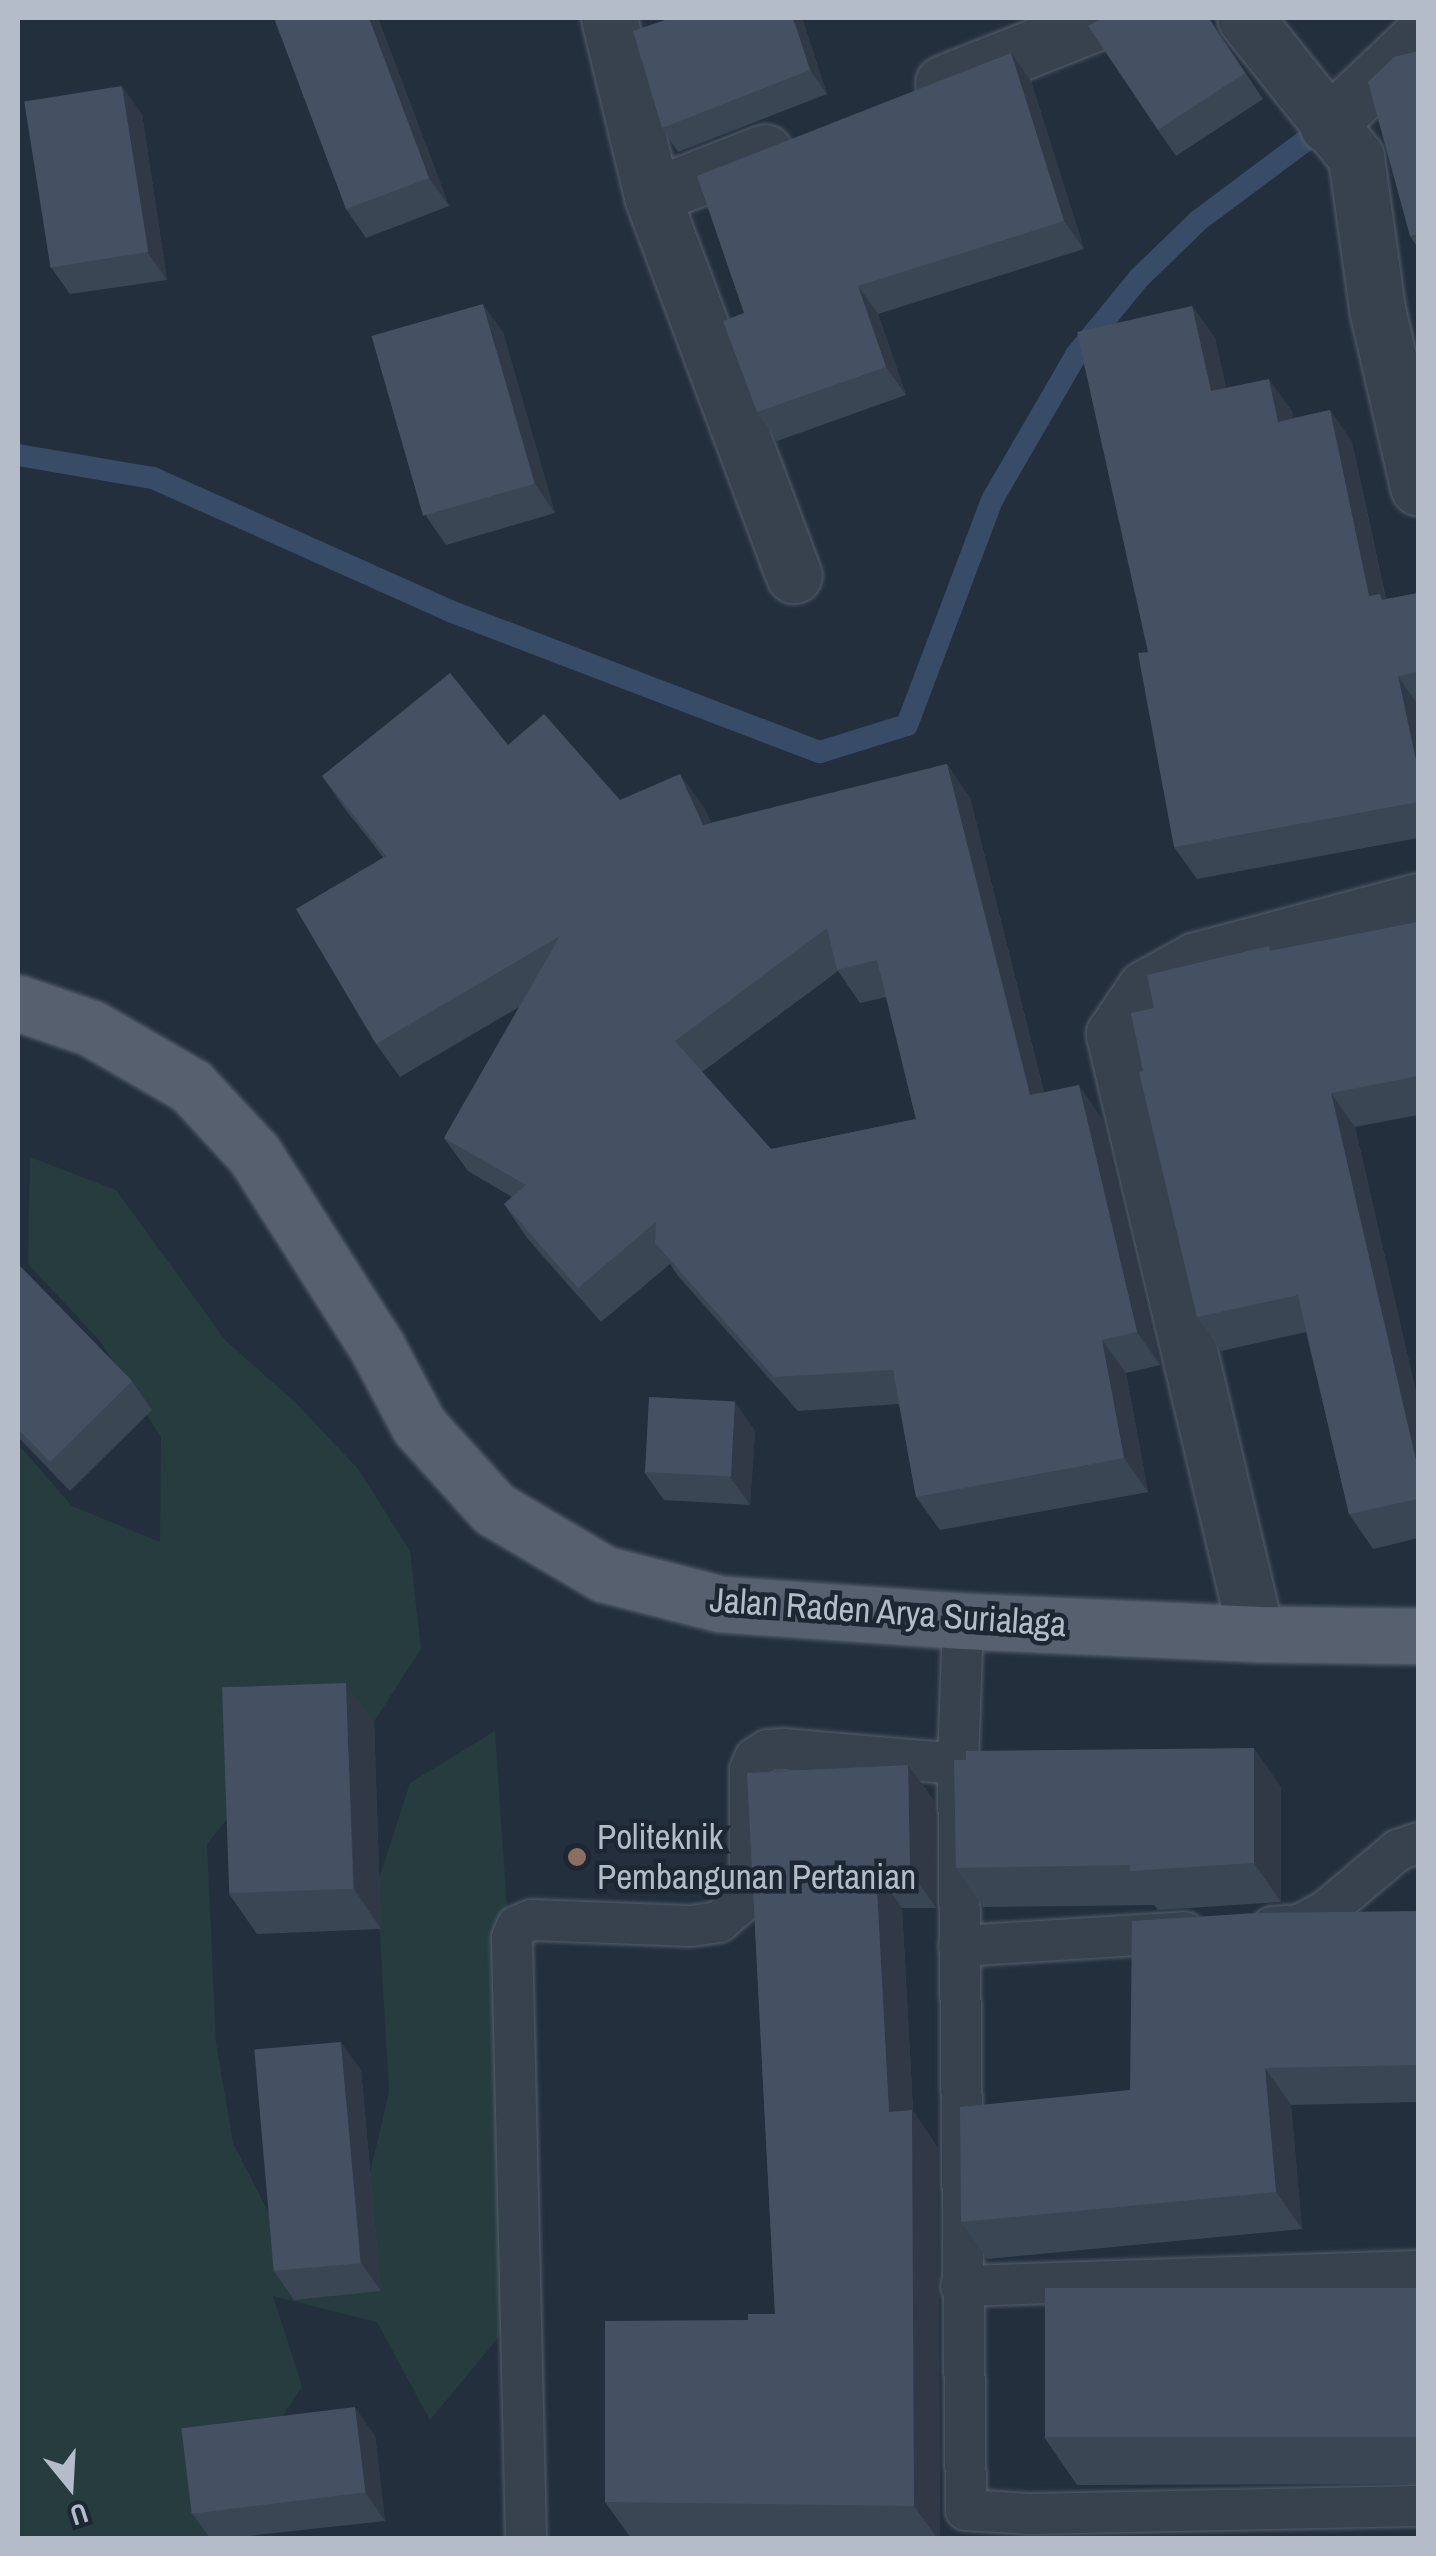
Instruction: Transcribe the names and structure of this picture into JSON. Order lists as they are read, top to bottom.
{
  "streets": {
    "main road": ["Jalan Raden Arya Surialaga"]
  },
  "places": ["Politeknik Pembangunan Pertanian"],
  "north": "bottom"
}
